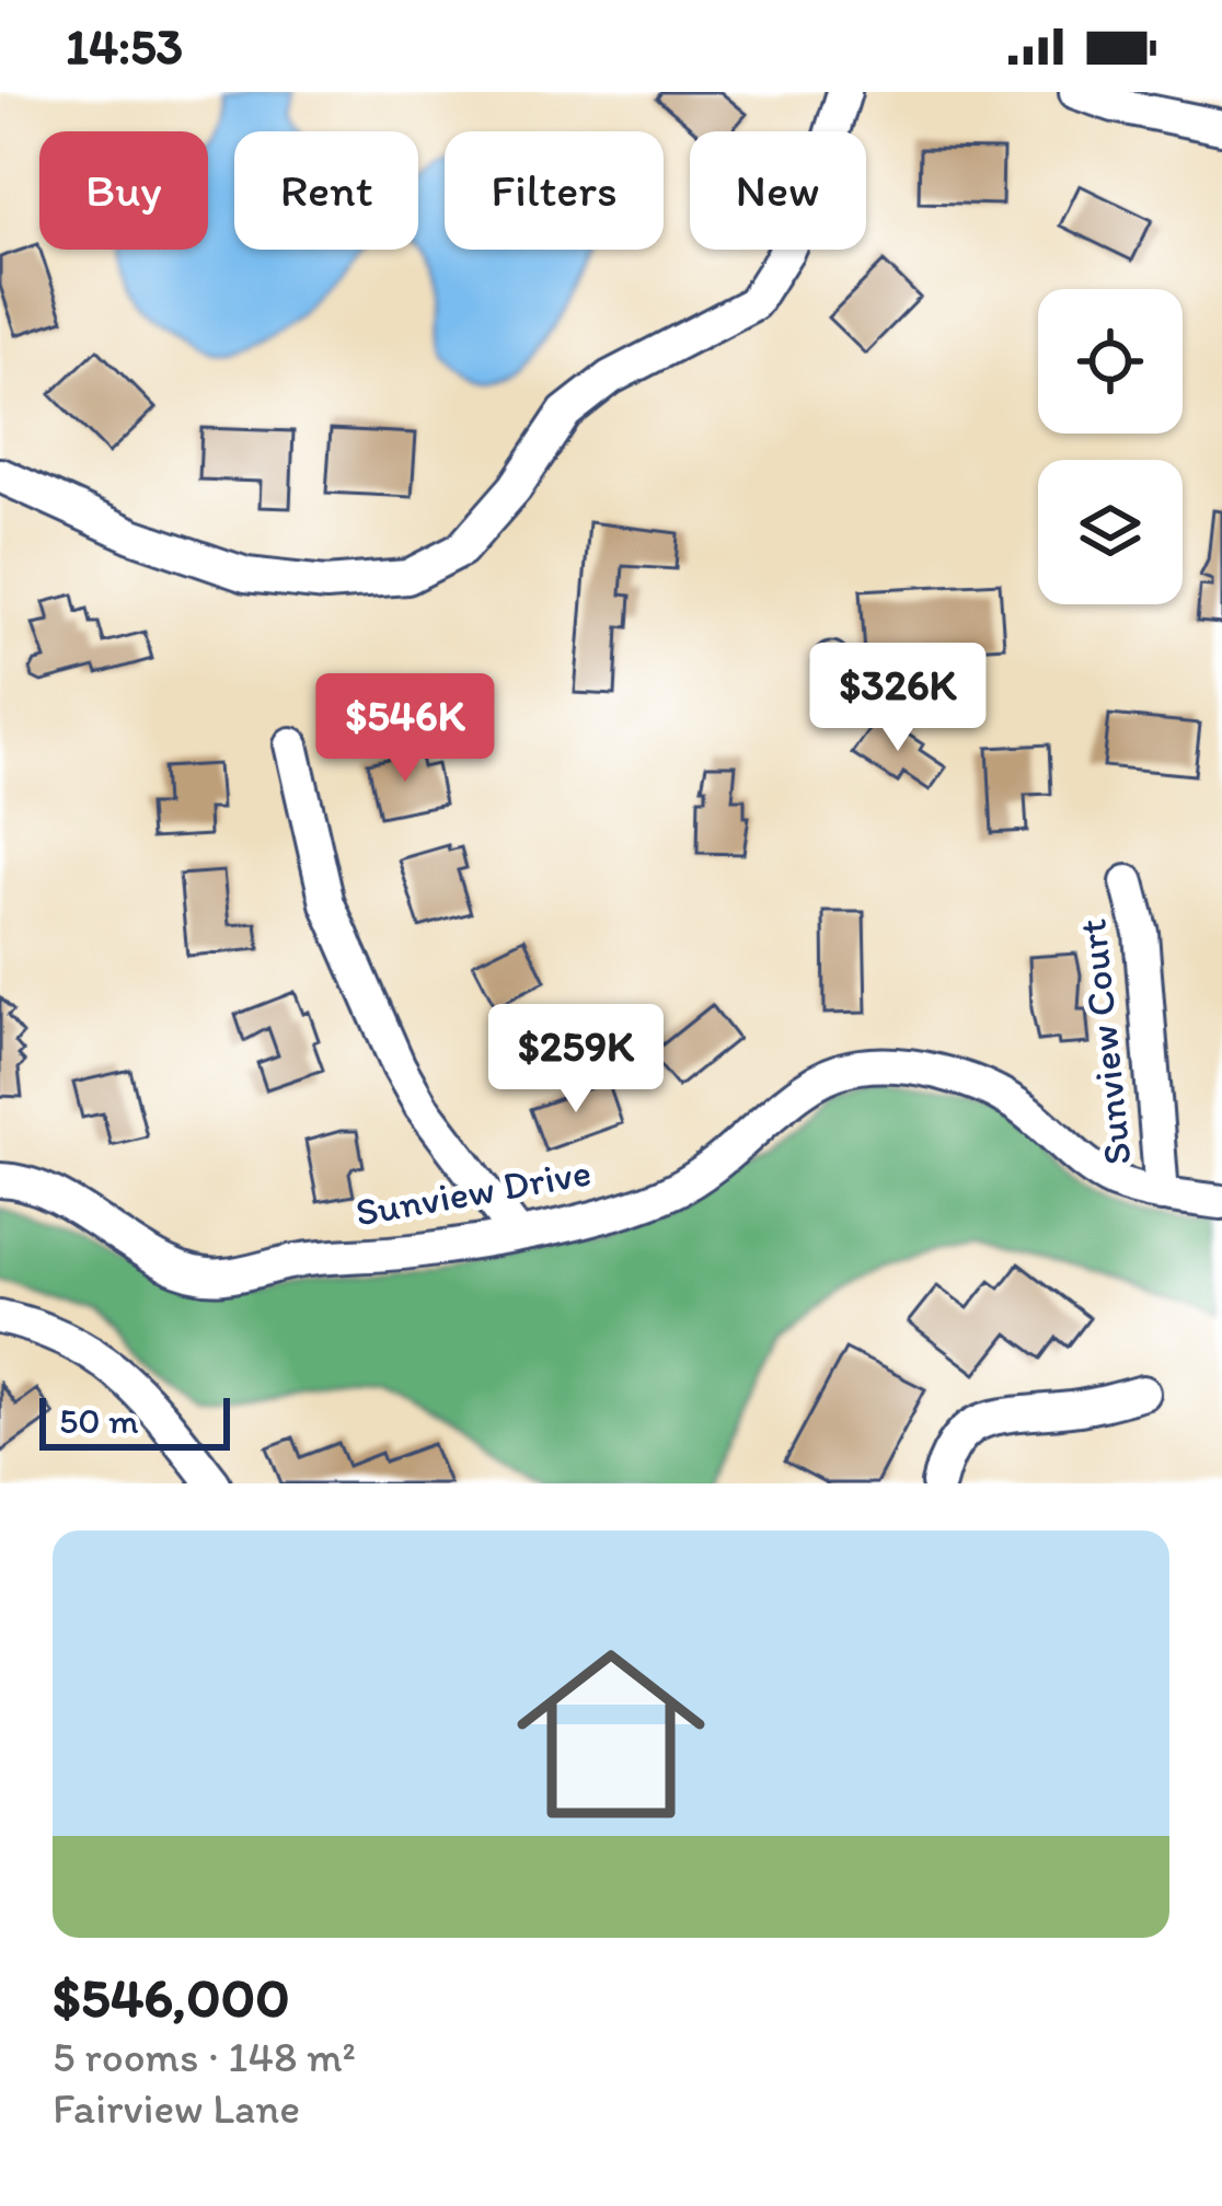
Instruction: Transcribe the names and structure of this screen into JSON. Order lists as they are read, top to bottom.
{
  "streets": {
    "street": ["Sunview Court", "Sunview Drive"]
  },
  "crossings": [
    ["Sunview Court", "Sunview Drive"]
  ],
  "scale_bar": "50 m",
  "page": {
    "status": "14:53",
    "chip": [
      "Buy",
      "Rent",
      "Filters",
      "New"
    ],
    "price": ["$326K", "$546K", "$259K"],
    "scale": "50 m",
    "list": [
      {
        "name": "$546,000",
        "note": "5 rooms · 148 m² · Fairview Lane"
      }
    ]
  }
}
